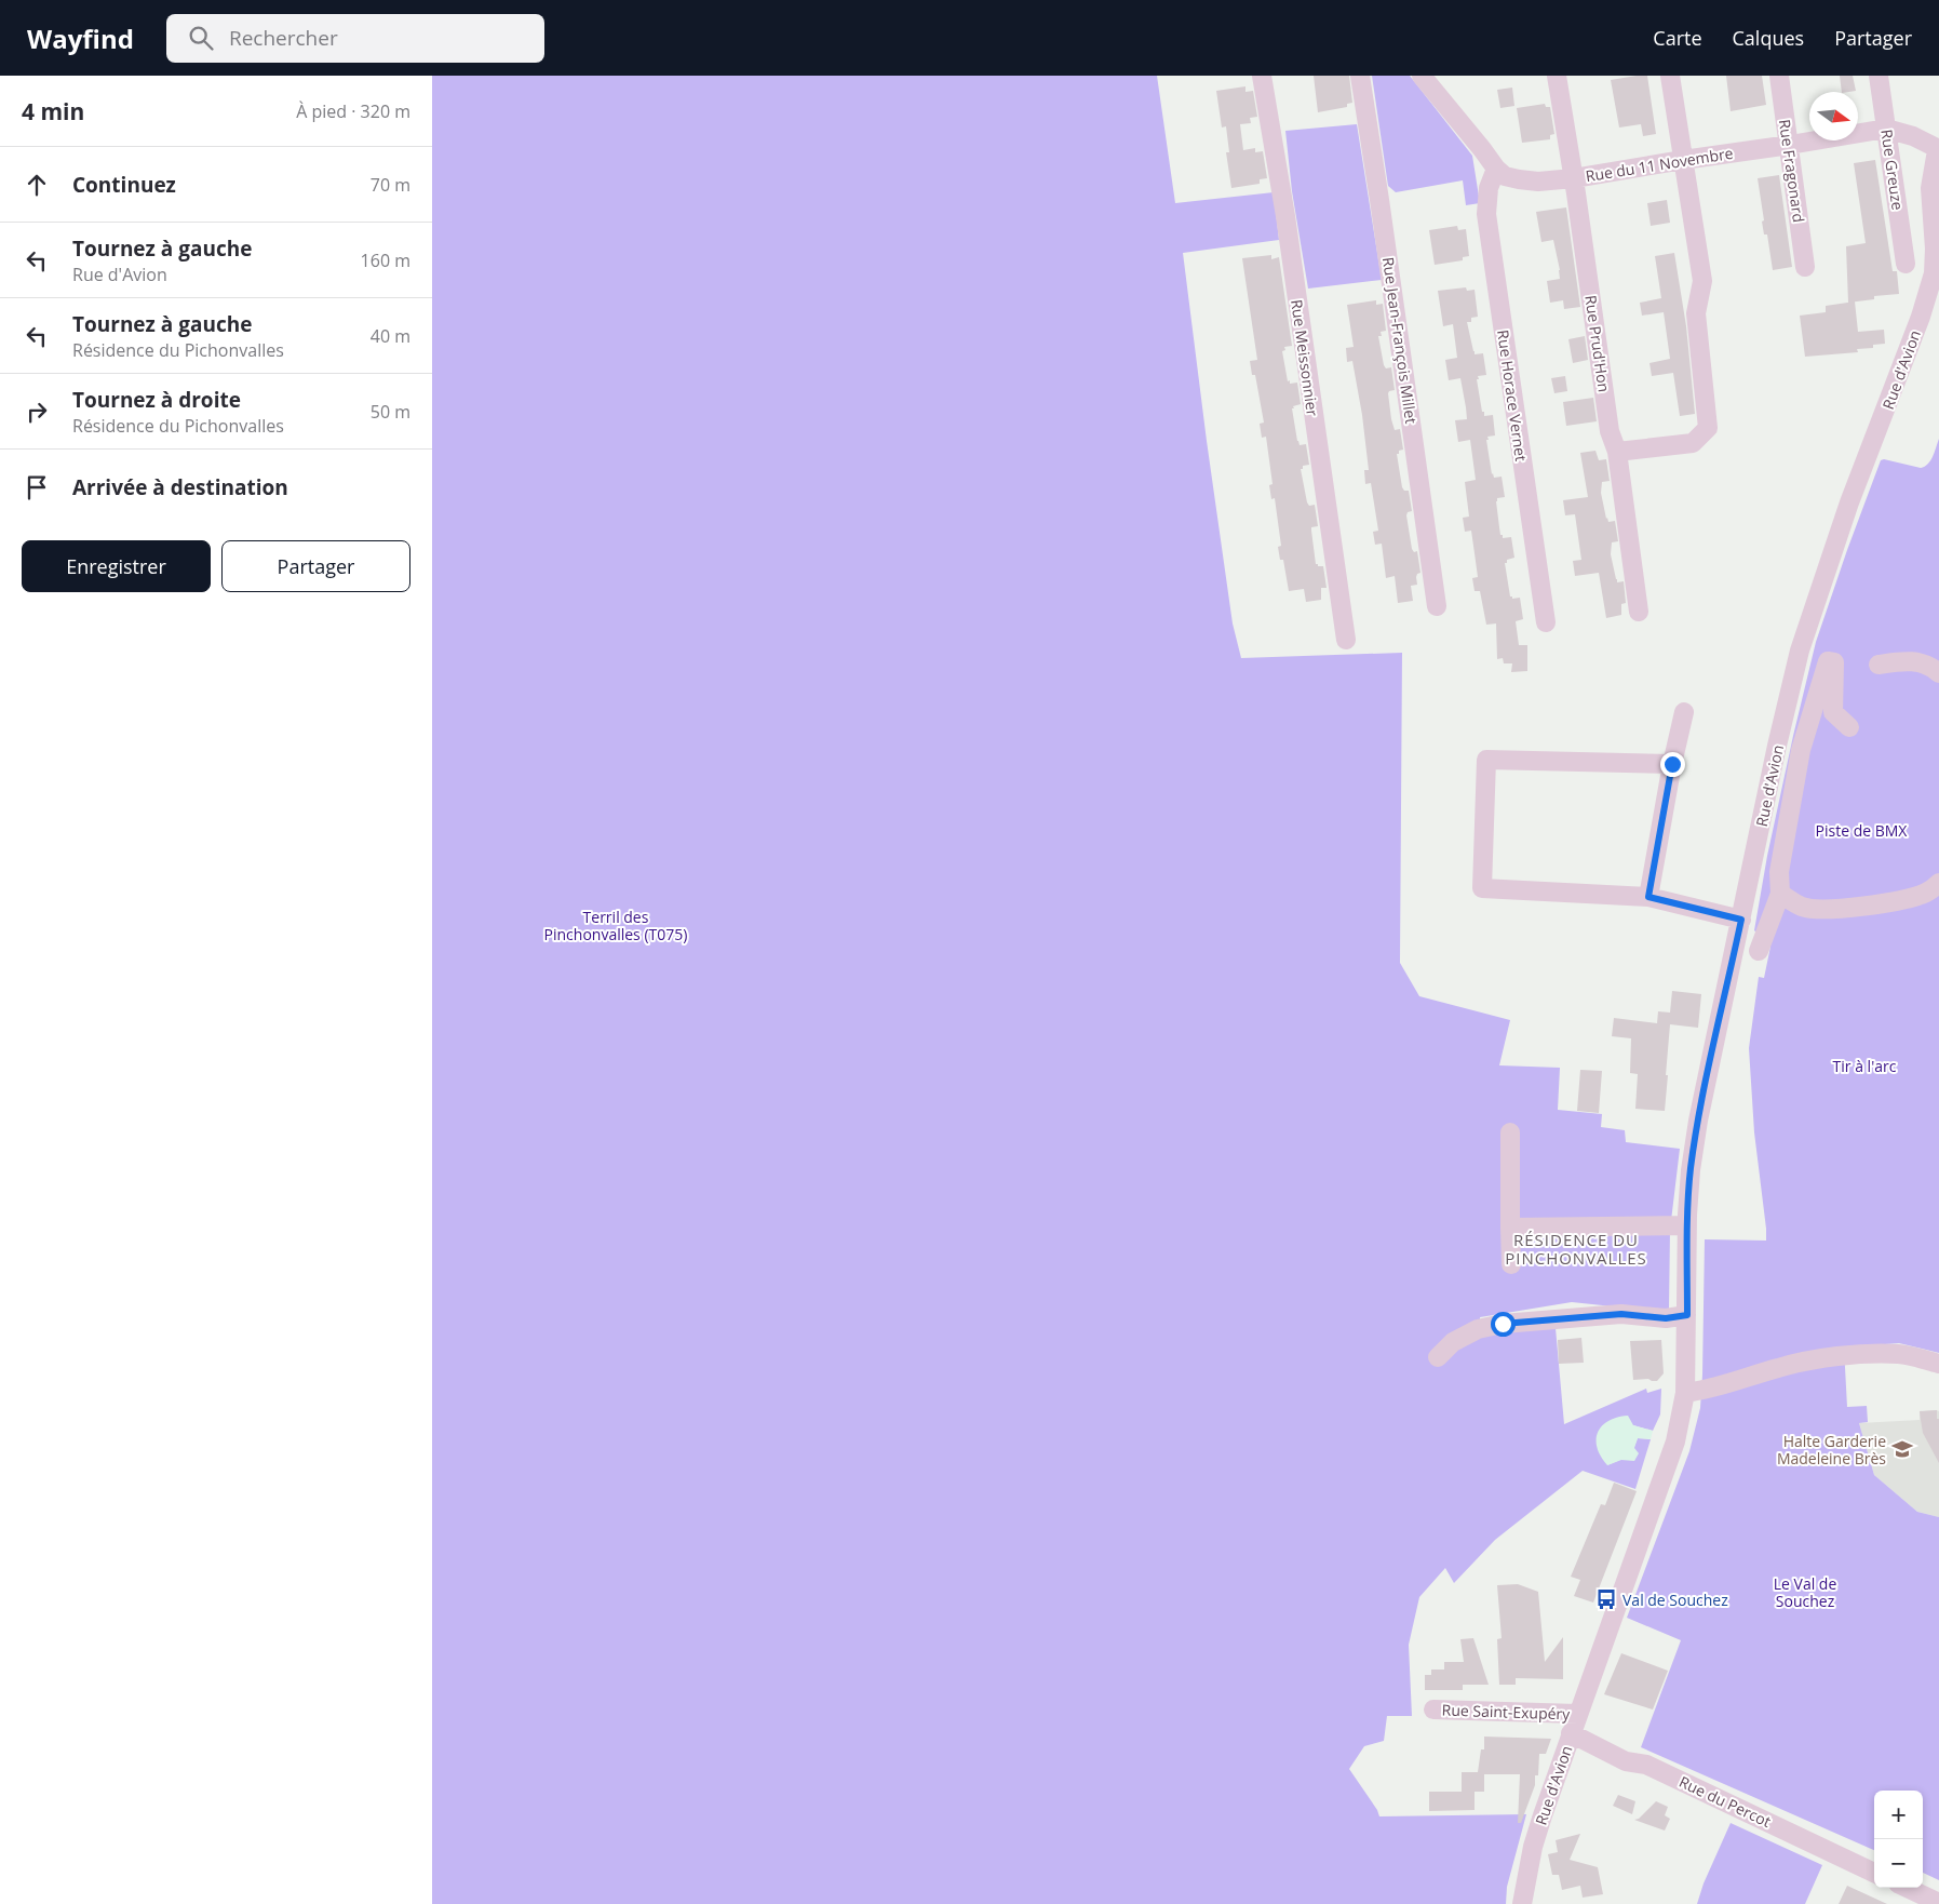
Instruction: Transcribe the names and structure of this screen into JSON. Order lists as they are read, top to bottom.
{
  "streets": {
    "street": [
      "Rue du 11 Novembre",
      "Rue Greuze",
      "Rue Fragonard",
      "Rue Jean-François Millet",
      "Rue Prud'Hon",
      "Rue Meissonnier",
      "Rue d'Avion",
      "Rue Horace Vernet",
      "Rue Saint-Exupéry",
      "Rue du Percot"
    ]
  },
  "crossings": [
    ["Rue du 11 Novembre", "Rue Greuze"],
    ["Rue du 11 Novembre", "Rue Fragonard"],
    ["Rue du 11 Novembre", "Rue Prud'Hon"],
    ["Rue du 11 Novembre", "Rue d'Avion"],
    ["Rue du 11 Novembre", "Rue Horace Vernet"],
    ["Rue d'Avion", "Rue Saint-Exupéry"],
    ["Rue d'Avion", "Rue du Percot"],
    ["Rue Saint-Exupéry", "Rue du Percot"]
  ],
  "districts": ["RÉSIDENCE DU PINCHONVALLES"],
  "parks": [
    "Piste de BMX",
    "Terril des Pinchonvalles (T075)",
    "Tir à l'arc",
    "Le Val de Souchez"
  ],
  "places": {
    "school or university": ["Halte Garderie Madeleine Brès"],
    "bus stop": ["Val de Souchez"]
  },
  "north": "right",
  "page": {
    "header": "Wayfind",
    "search": "Rechercher",
    "nav": ["Carte", "Calques", "Partager"],
    "heading": ["4 min", "À pied · 320 m"],
    "list": [
      ["Continuez", "70 m"],
      ["Tournez à gauche", "Rue d'Avion", "160 m"],
      ["Tournez à gauche", "Résidence du Pichonvalles", "40 m"],
      ["Tournez à droite", "Résidence du Pichonvalles", "50 m"],
      "Arrivée à destination"
    ],
    "buttons": ["Enregistrer", "Partager"],
    "map_buttons": ["+", "−"]
  }
}
